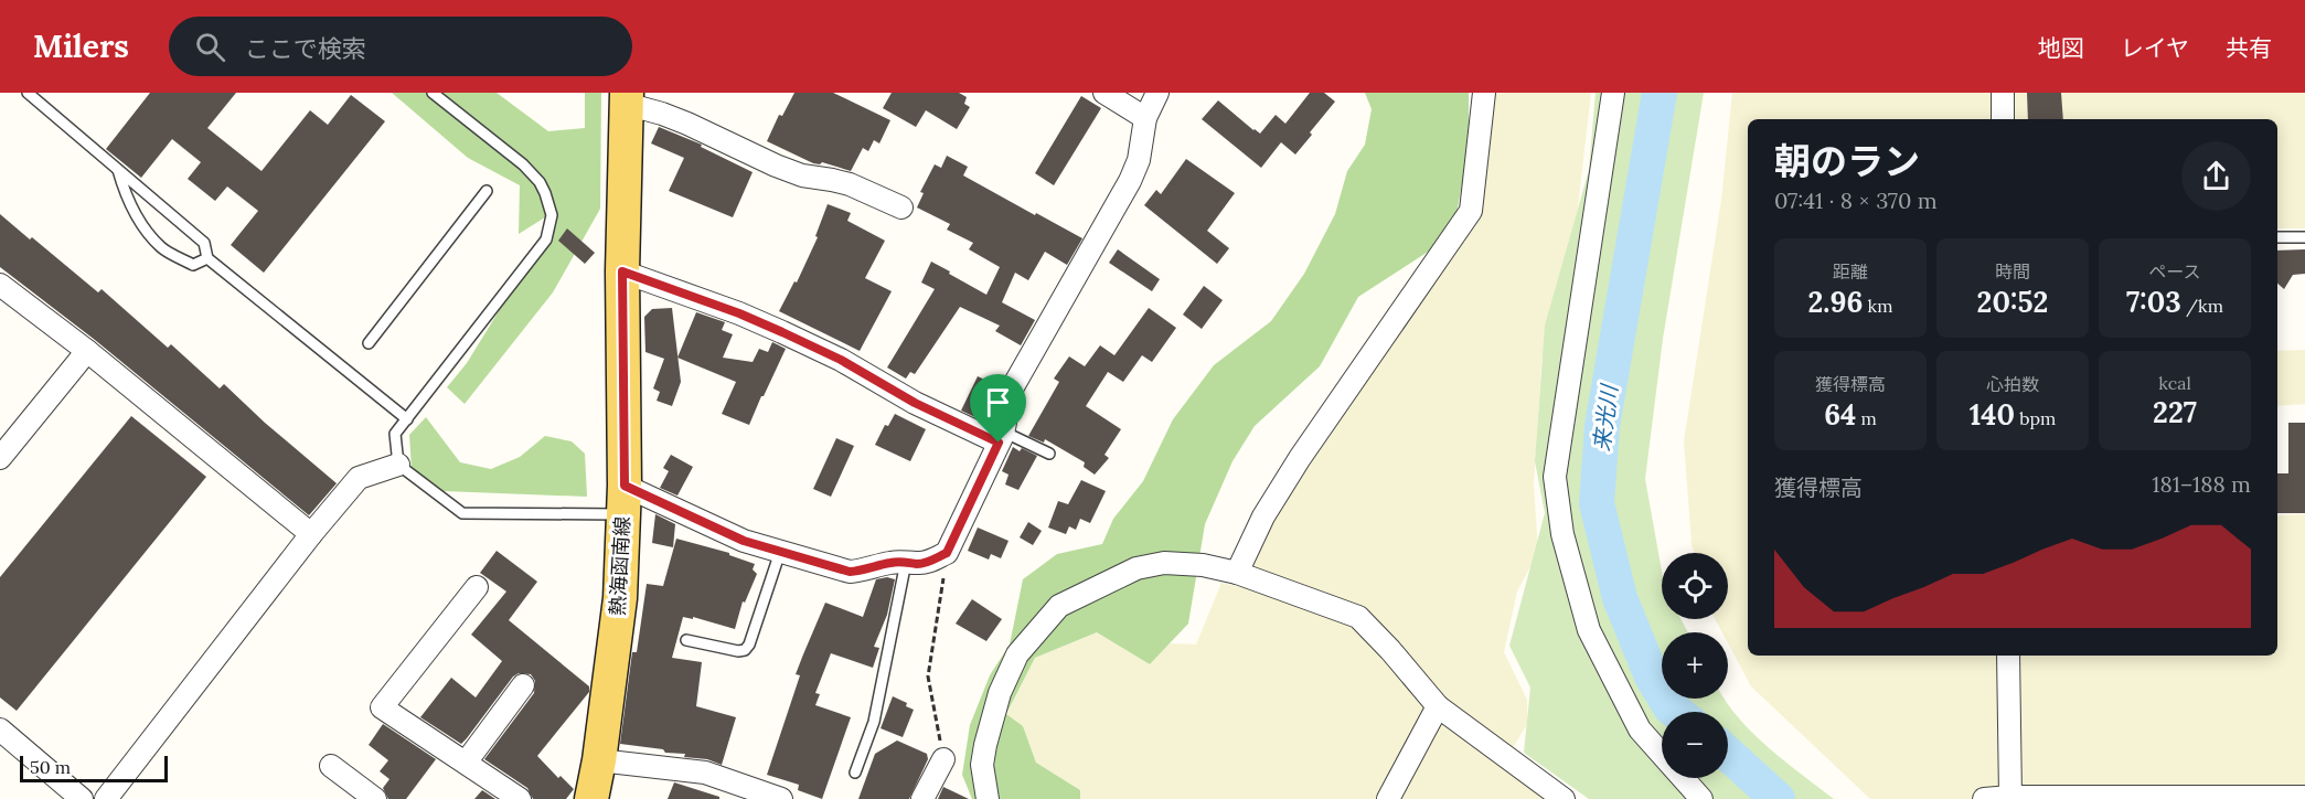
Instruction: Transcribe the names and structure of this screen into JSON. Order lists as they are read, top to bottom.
{
  "streets": {
    "main road": ["熱海函南線"]
  },
  "water": ["来光川"],
  "scale_bar": "50 m",
  "page": {
    "header": "Milers",
    "search": "ここで検索",
    "nav": ["地図", "レイヤ", "共有"],
    "heading": ["朝のラン", "07:41 · 8 × 370 m"],
    "stats": [
      ["距離", "2.96 km"],
      ["時間", "20:52"],
      ["ペース", "7:03 /km"],
      ["獲得標高", "64 m"],
      ["心拍数", "140 bpm"],
      ["kcal", "227"]
    ],
    "chart": ["獲得標高", "181–188 m"],
    "map_buttons": ["+", "−"],
    "scale": "50 m"
  }
}
